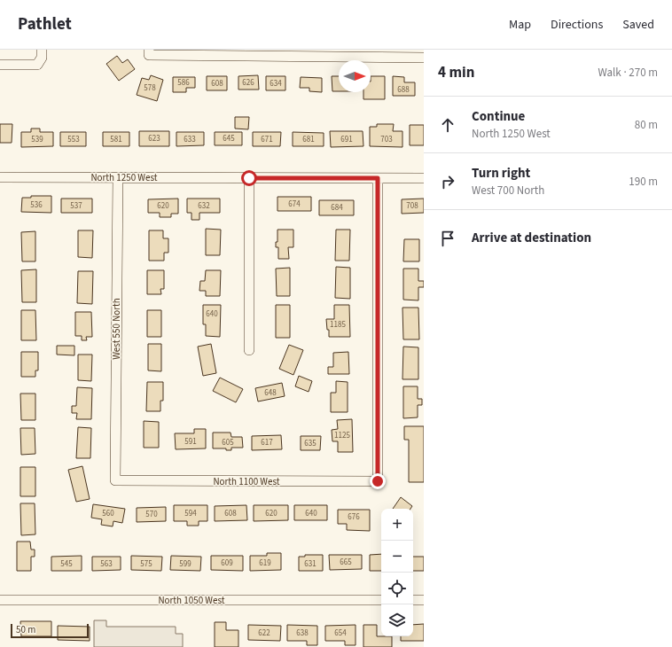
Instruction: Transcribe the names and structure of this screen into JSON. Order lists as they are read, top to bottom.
{
  "streets": {
    "street": [
      "North 1250 West",
      "West 550 North",
      "North 1100 West",
      "North 1050 West"
    ]
  },
  "crossings": [
    ["North 1250 West", "West 550 North"],
    ["North 1250 West", "North 1100 West"],
    ["West 550 North", "North 1100 West"]
  ],
  "house_numbers": [
    "586",
    "626",
    "608",
    "634",
    "578",
    "688",
    "623",
    "645",
    "539",
    "553",
    "581",
    "633",
    "671",
    "681",
    "691",
    "703",
    "674",
    "536",
    "537",
    "620",
    "632",
    "708",
    "684",
    "640",
    "1185",
    "648",
    "1125",
    "591",
    "605",
    "617",
    "635",
    "560",
    "594",
    "608",
    "620",
    "640",
    "570",
    "676",
    "665",
    "609",
    "619",
    "545",
    "563",
    "575",
    "599",
    "631",
    "622",
    "638",
    "654"
  ],
  "scale_bar": "50 m",
  "north": "right",
  "page": {
    "header": "Pathlet",
    "nav": ["Map", "Directions", "Saved"],
    "heading": ["4 min", "Walk · 270 m"],
    "list": [
      ["Continue", "North 1250 West", "80 m"],
      ["Turn right", "West 700 North", "190 m"],
      "Arrive at destination"
    ],
    "map_buttons": ["+", "−"],
    "scale": "50 m"
  }
}
